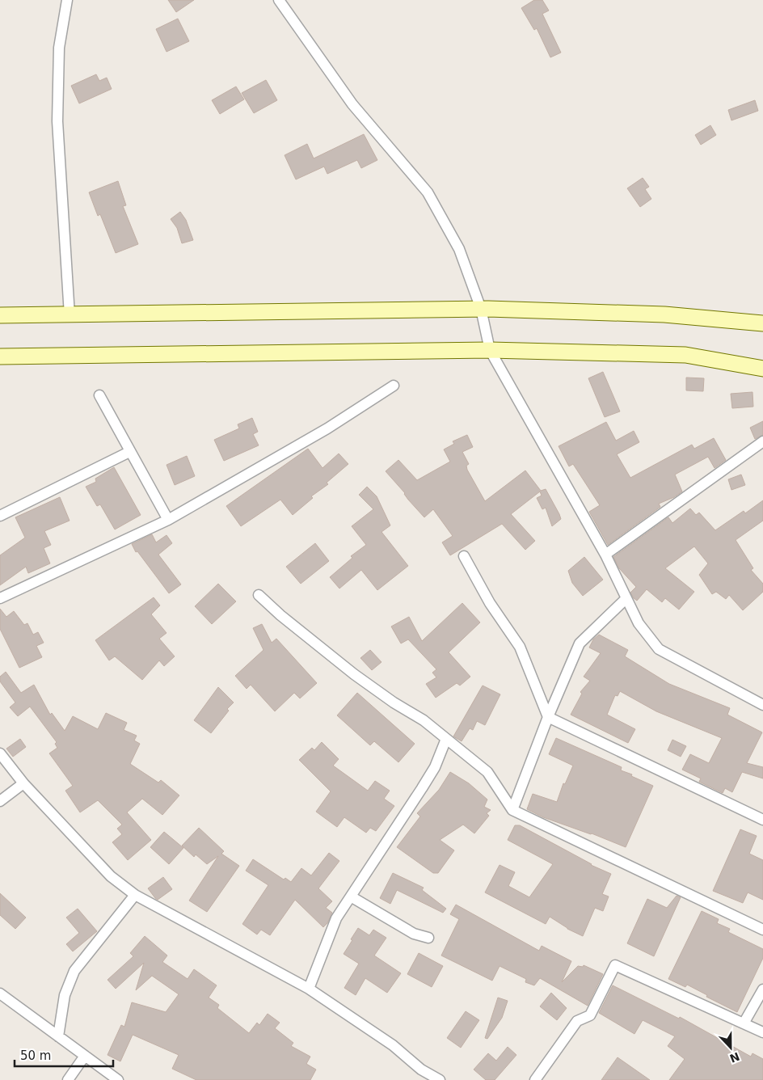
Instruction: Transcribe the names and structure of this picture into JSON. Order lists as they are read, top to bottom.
{
  "scale_bar": "50 m",
  "north": "bottom"
}
